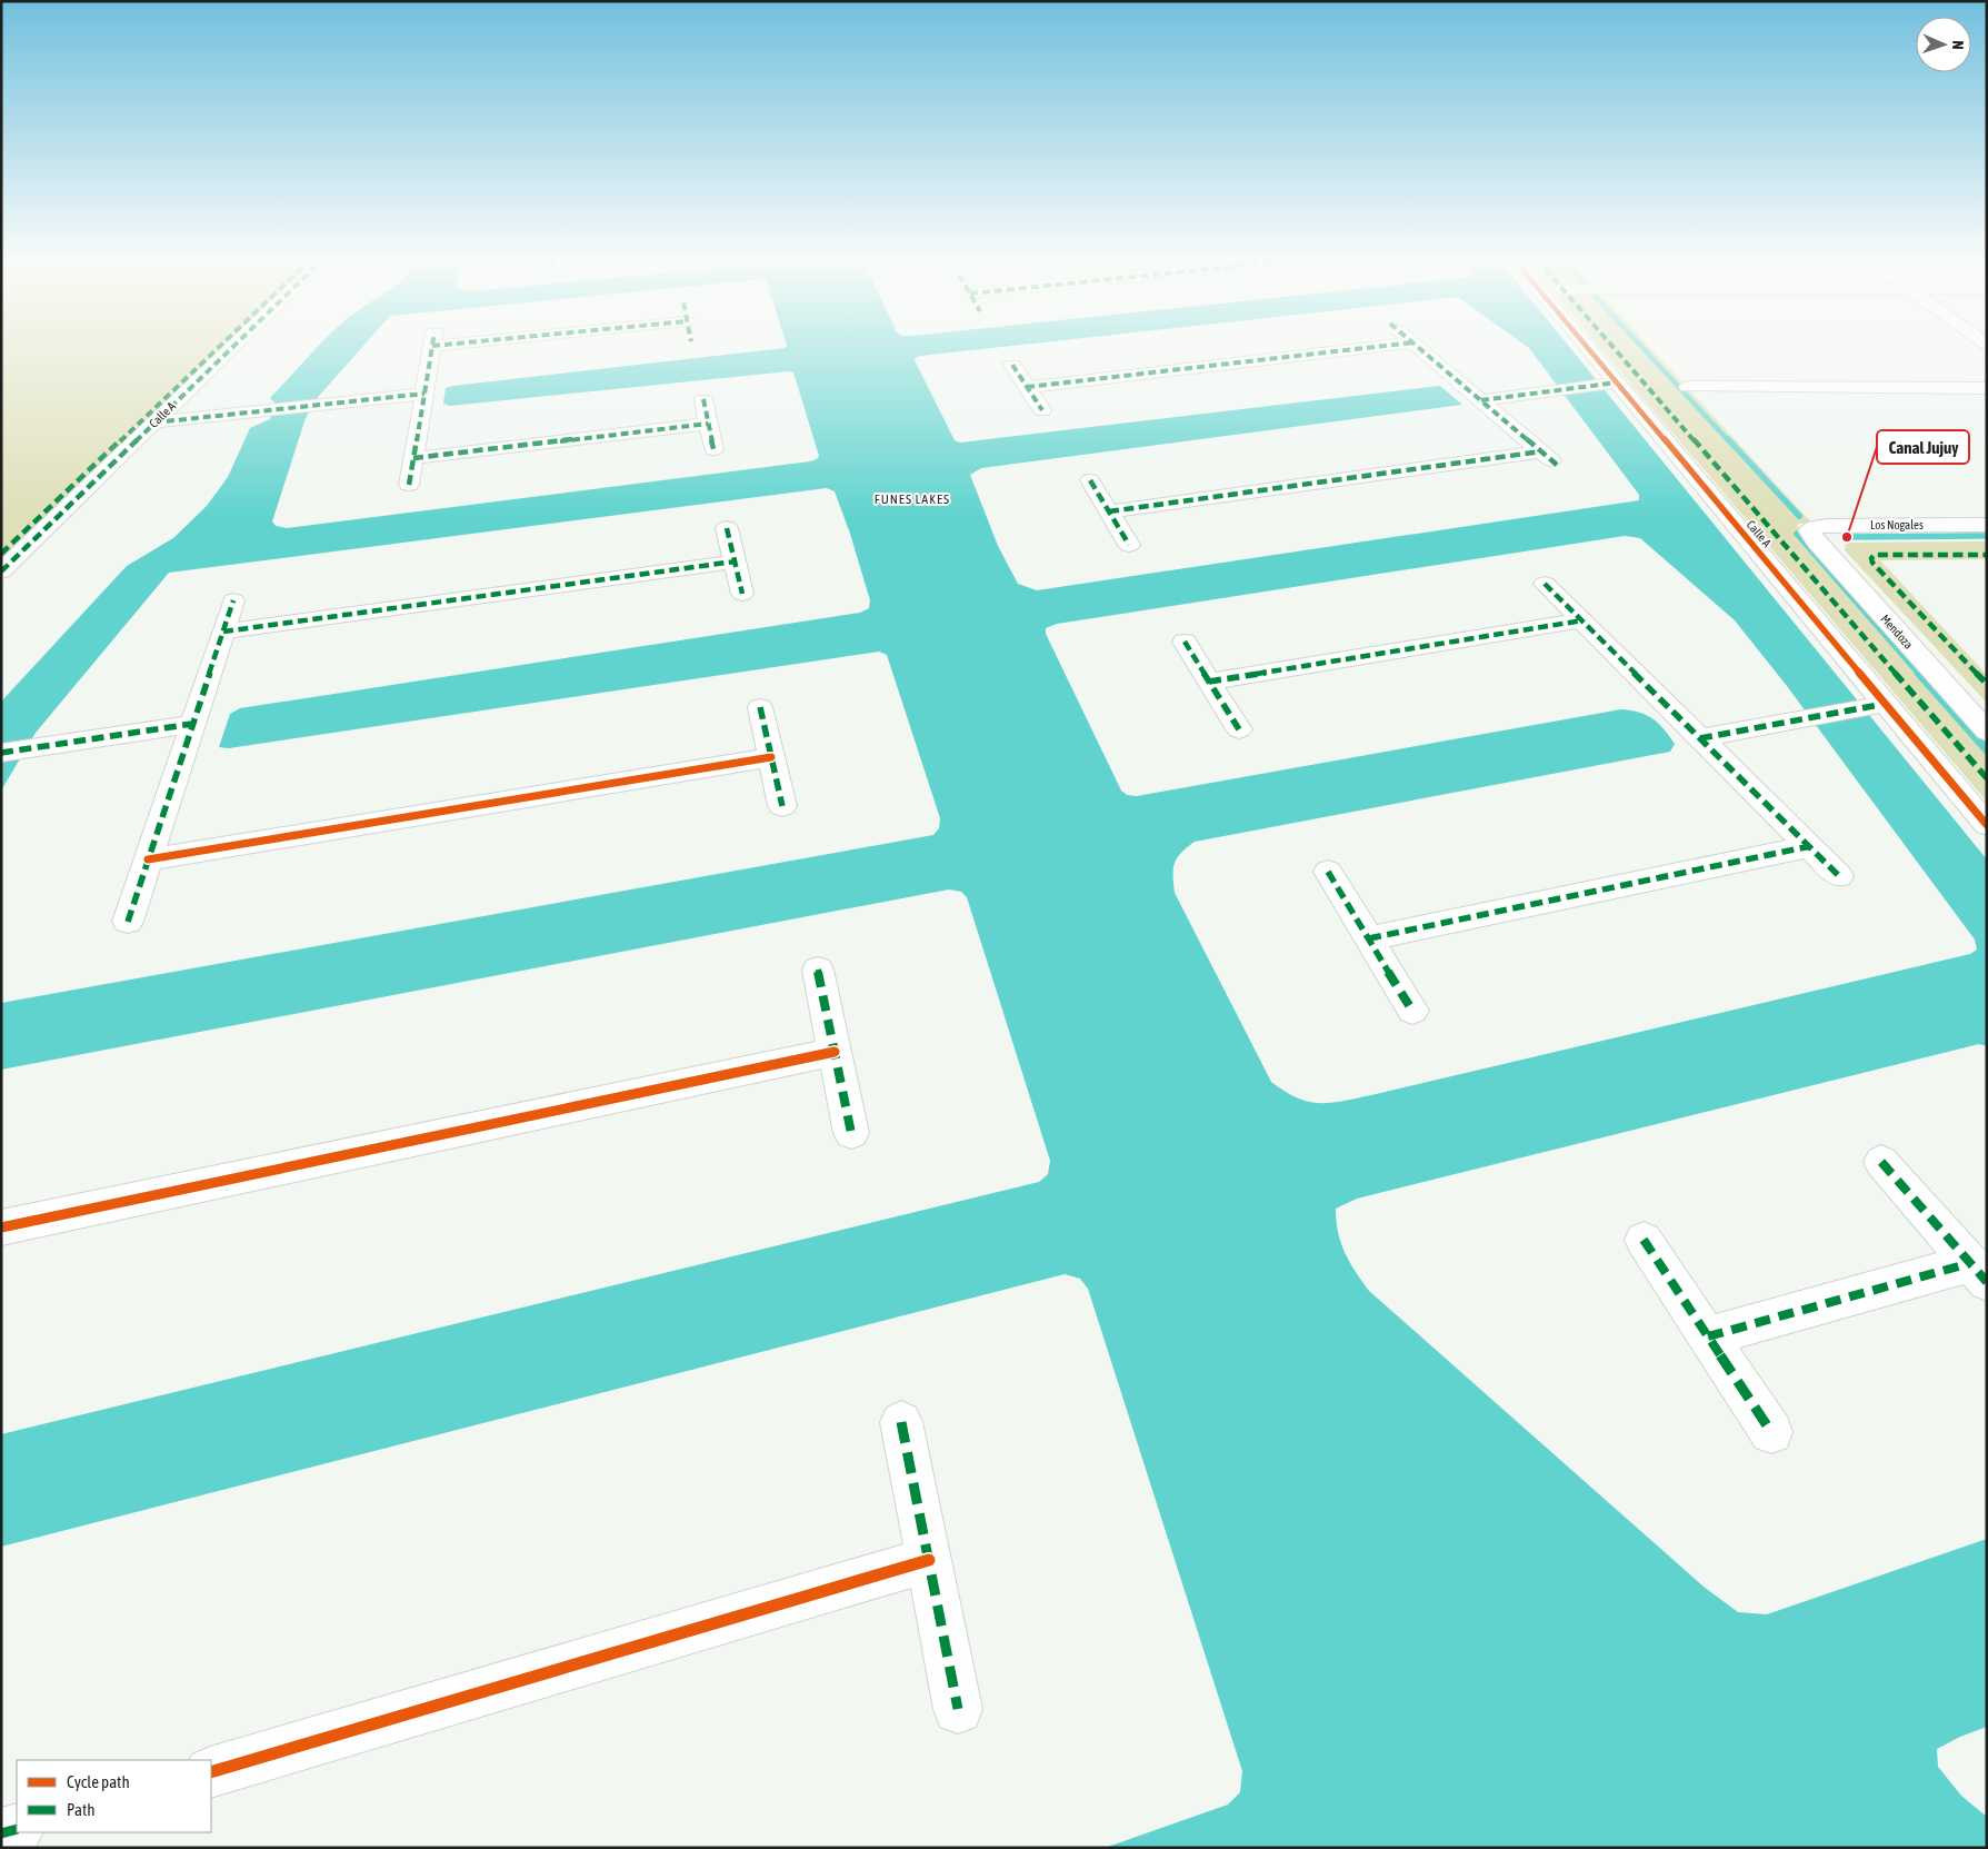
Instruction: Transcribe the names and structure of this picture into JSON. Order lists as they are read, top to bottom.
{
  "streets": {
    "street": ["Calle A", "Los Nogales", "Mendoza"]
  },
  "crossings": [
    ["Los Nogales", "Mendoza"]
  ],
  "districts": ["FUNES LAKES"],
  "places": ["Canal Jujuy"],
  "legend": ["Cycle path", "Path"],
  "north": "right"
}
